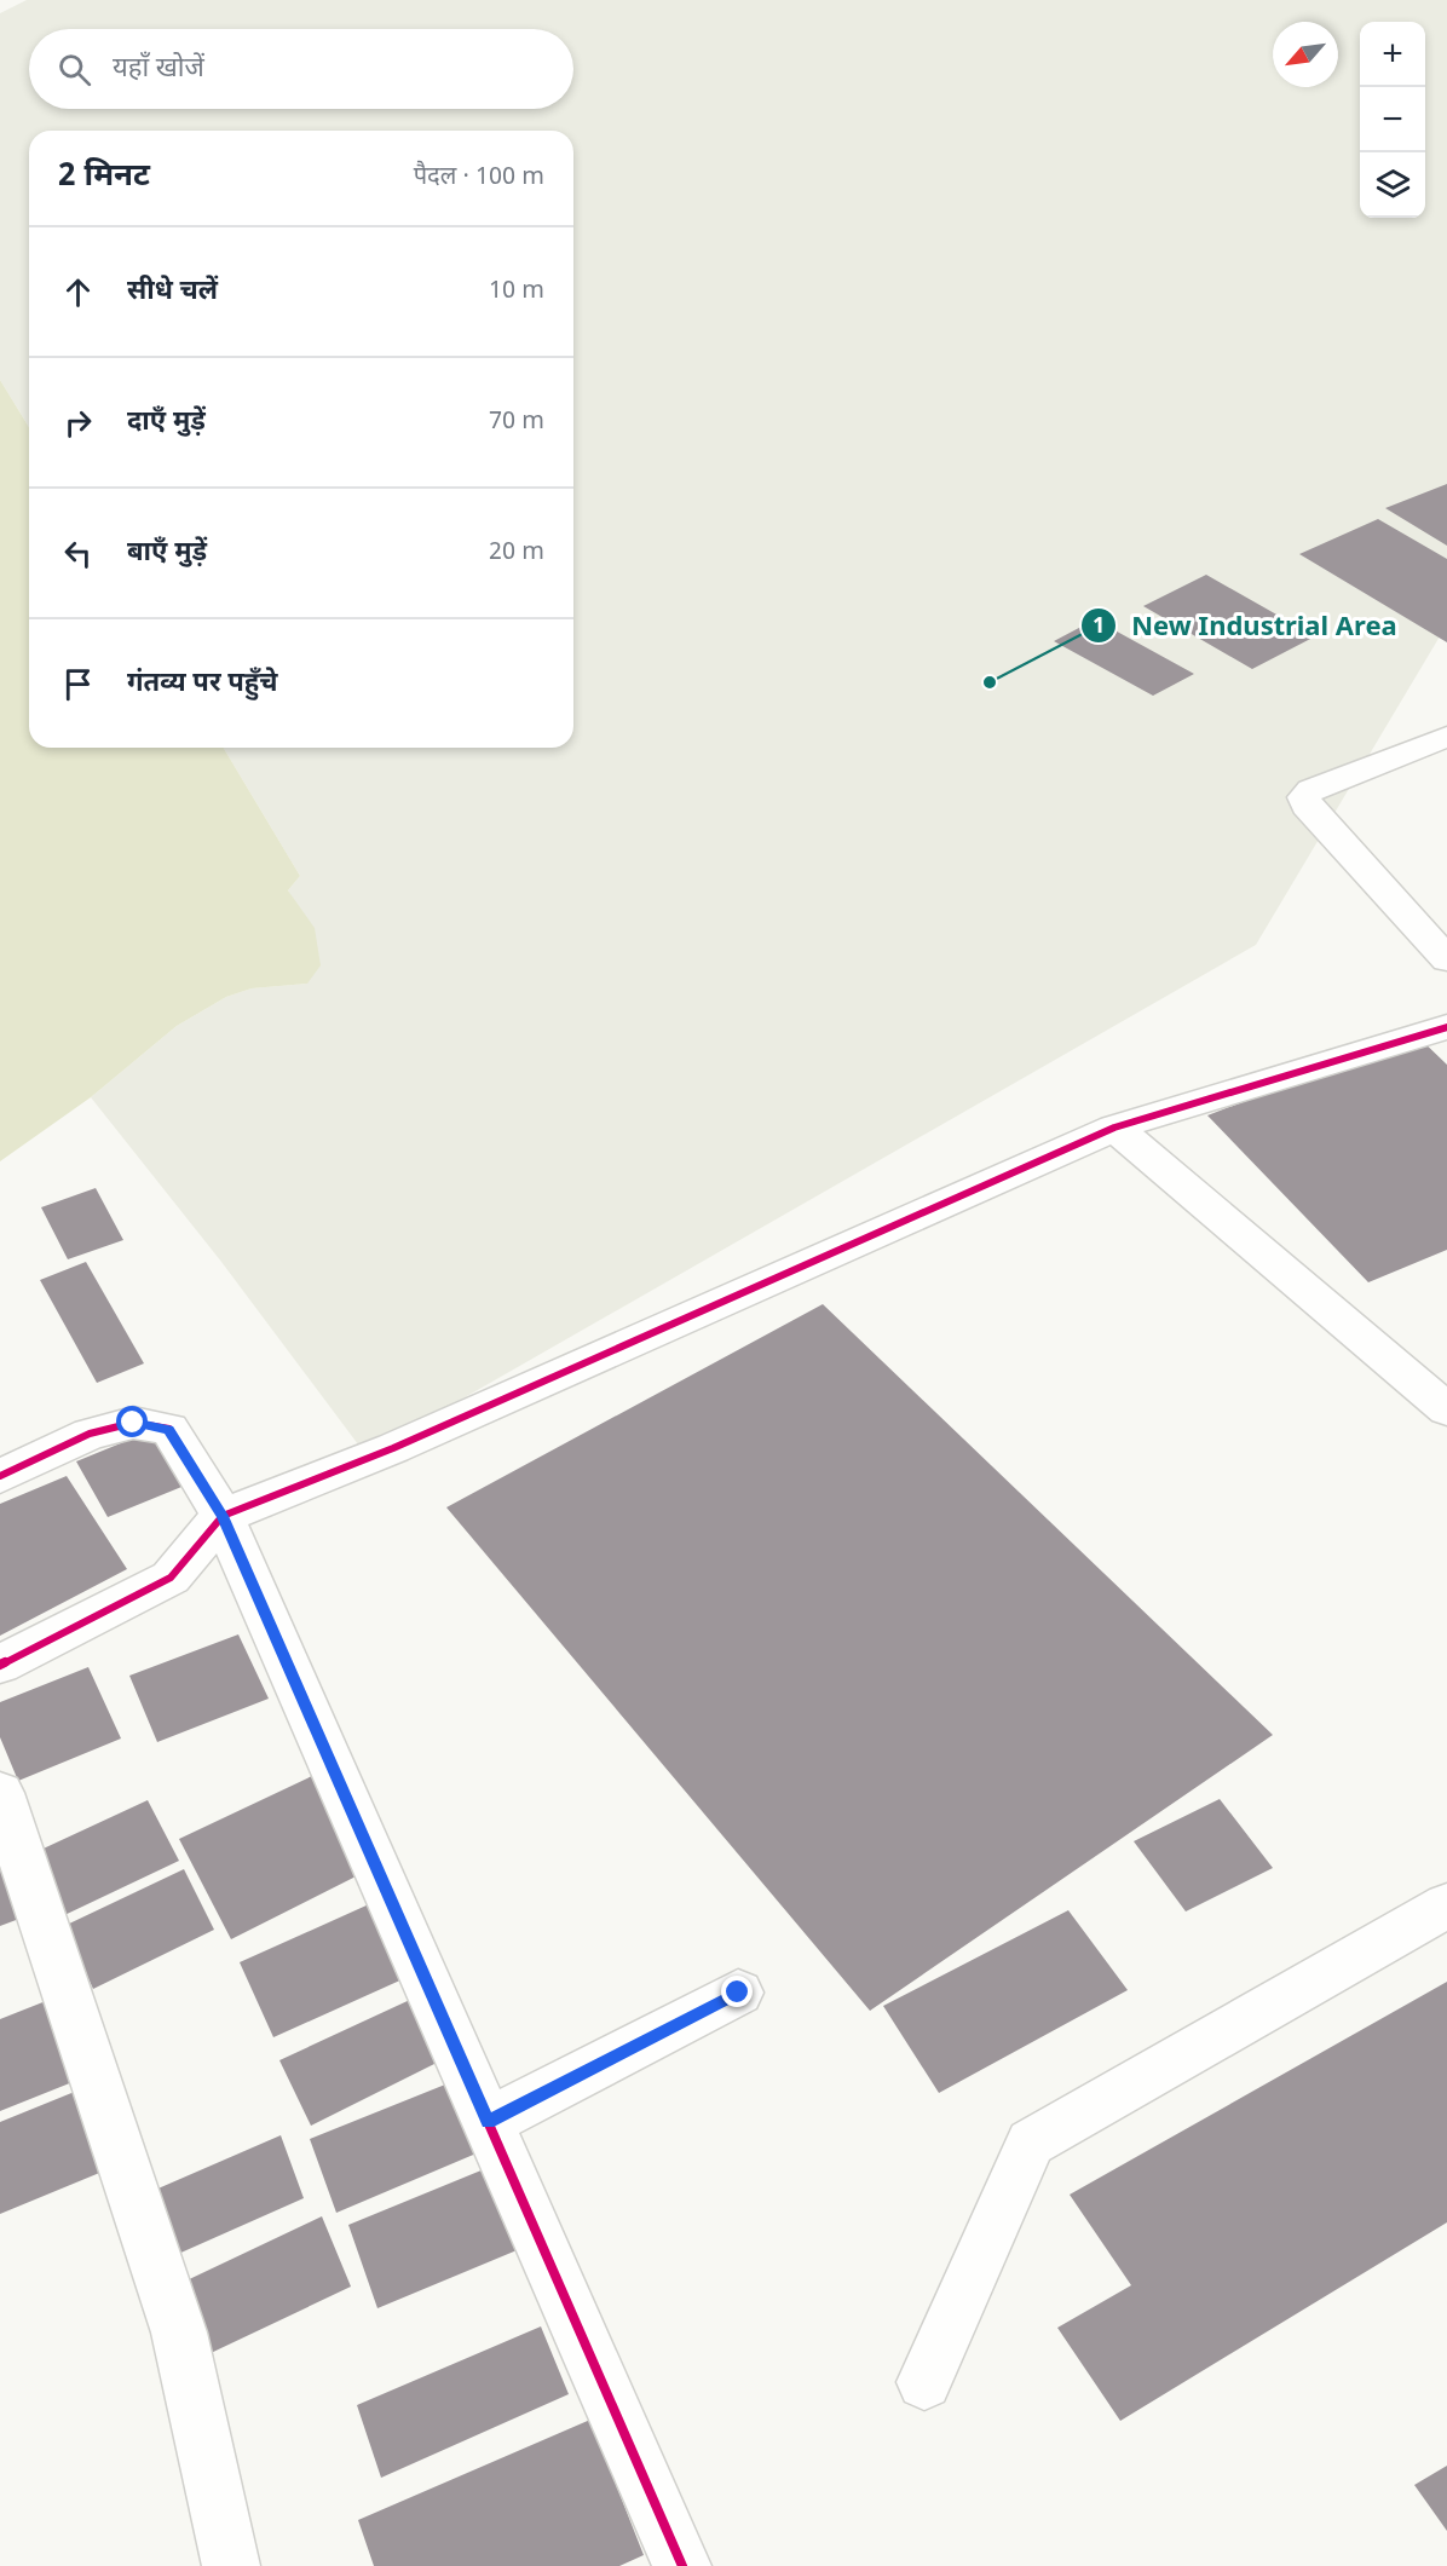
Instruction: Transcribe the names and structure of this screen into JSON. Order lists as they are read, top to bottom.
{
  "places": ["New Industrial Area"],
  "north": "bottom left",
  "page": {
    "map_buttons": ["+", "−"],
    "search": "यहाँ खोजें",
    "heading": ["2 मिनट", "पैदल · 100 m"],
    "list": [
      ["सीधे चलें", "10 m"],
      ["दाएँ मुड़ें", "70 m"],
      ["बाएँ मुड़ें", "20 m"],
      "गंतव्य पर पहुँचे"
    ]
  }
}
